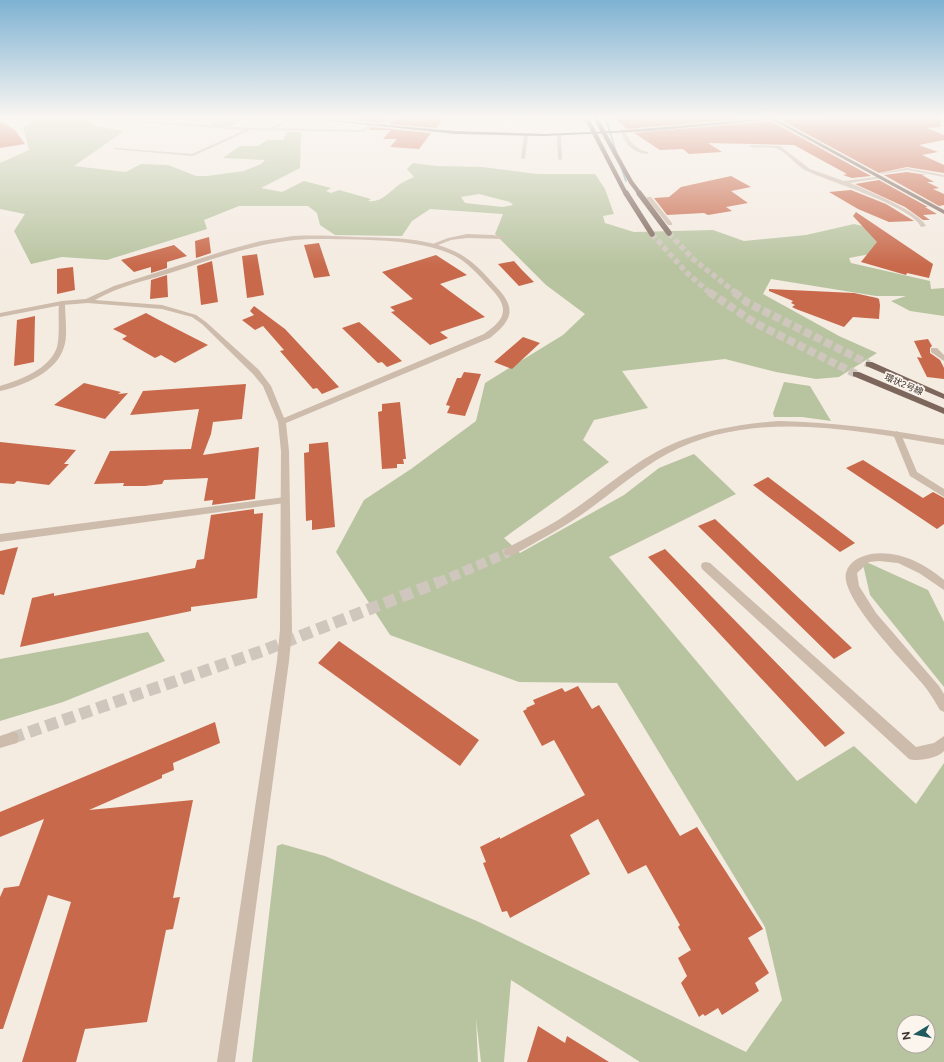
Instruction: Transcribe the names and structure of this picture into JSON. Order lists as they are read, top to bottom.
{
  "streets": {
    "main road": ["環状2号線"]
  },
  "north": "left"
}
